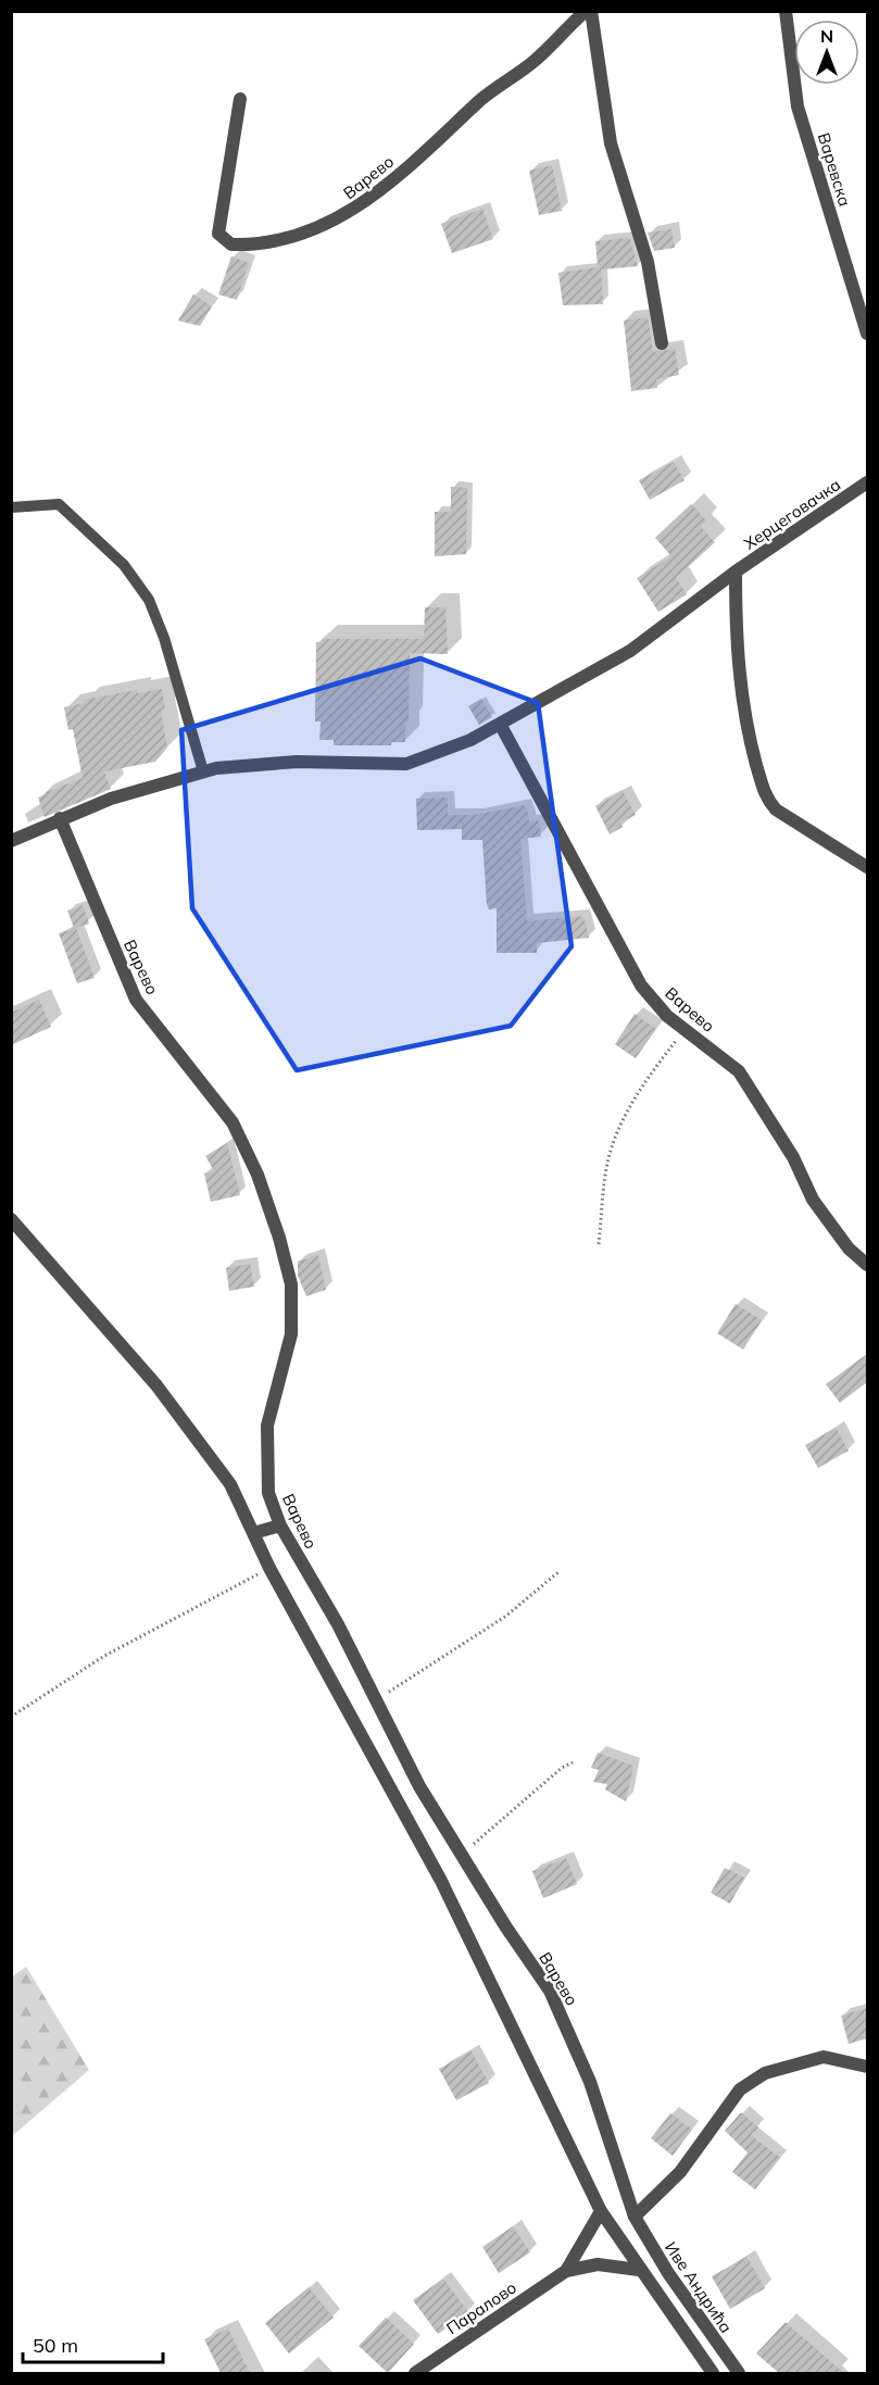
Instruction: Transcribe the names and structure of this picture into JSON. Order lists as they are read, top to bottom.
{
  "streets": {
    "street": [
      "Варевска",
      "Варево",
      "Херцеговачка",
      "Иве Андрића",
      "Паралово"
    ]
  },
  "crossings": [
    ["Варево", "Иве Андрића"]
  ],
  "scale_bar": "50 m",
  "north": "top"
}
